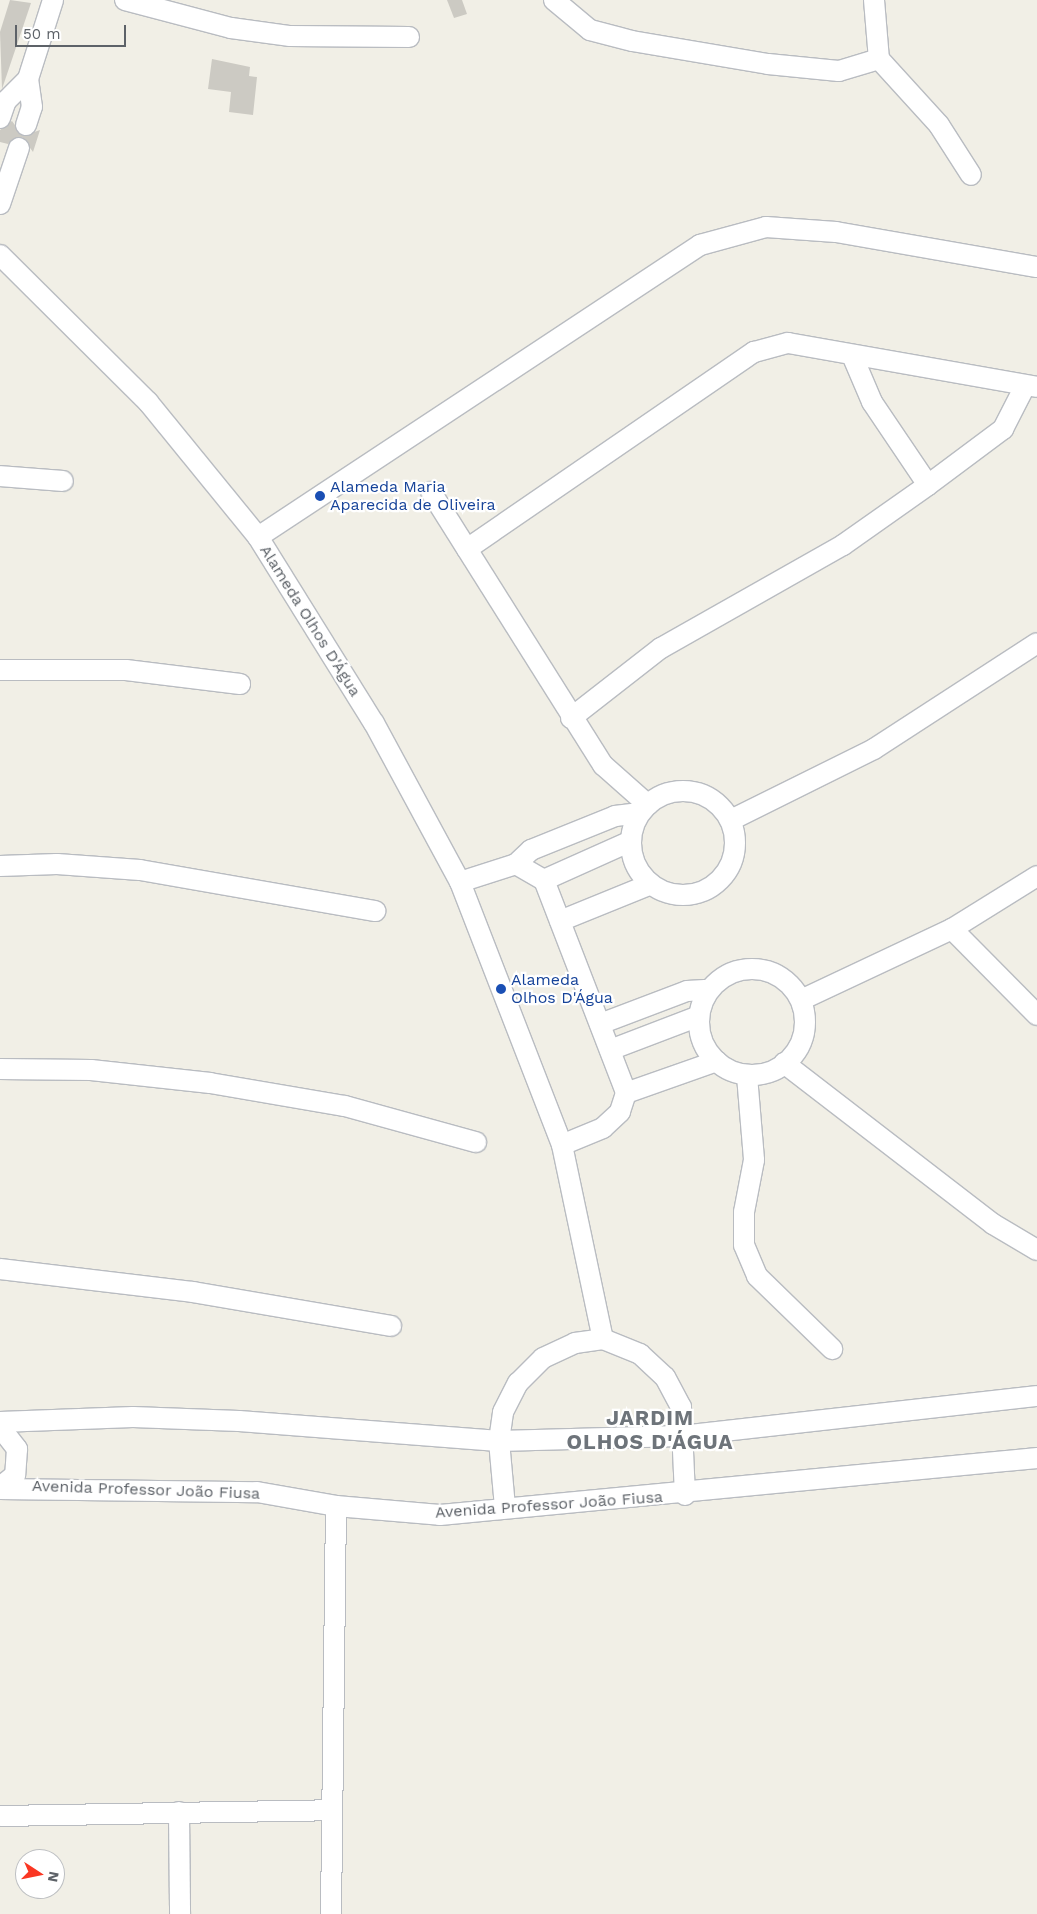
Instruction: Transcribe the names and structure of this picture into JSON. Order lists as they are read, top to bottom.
{
  "streets": {
    "street": ["Alameda Olhos D'Água", "Avenida Professor João Fiusa"]
  },
  "districts": ["JARDIM OLHOS D'ÁGUA"],
  "places": ["Alameda Maria Aparecida de Oliveira", "Alameda Olhos D'Água"],
  "scale_bar": "50 m",
  "north": "right"
}
